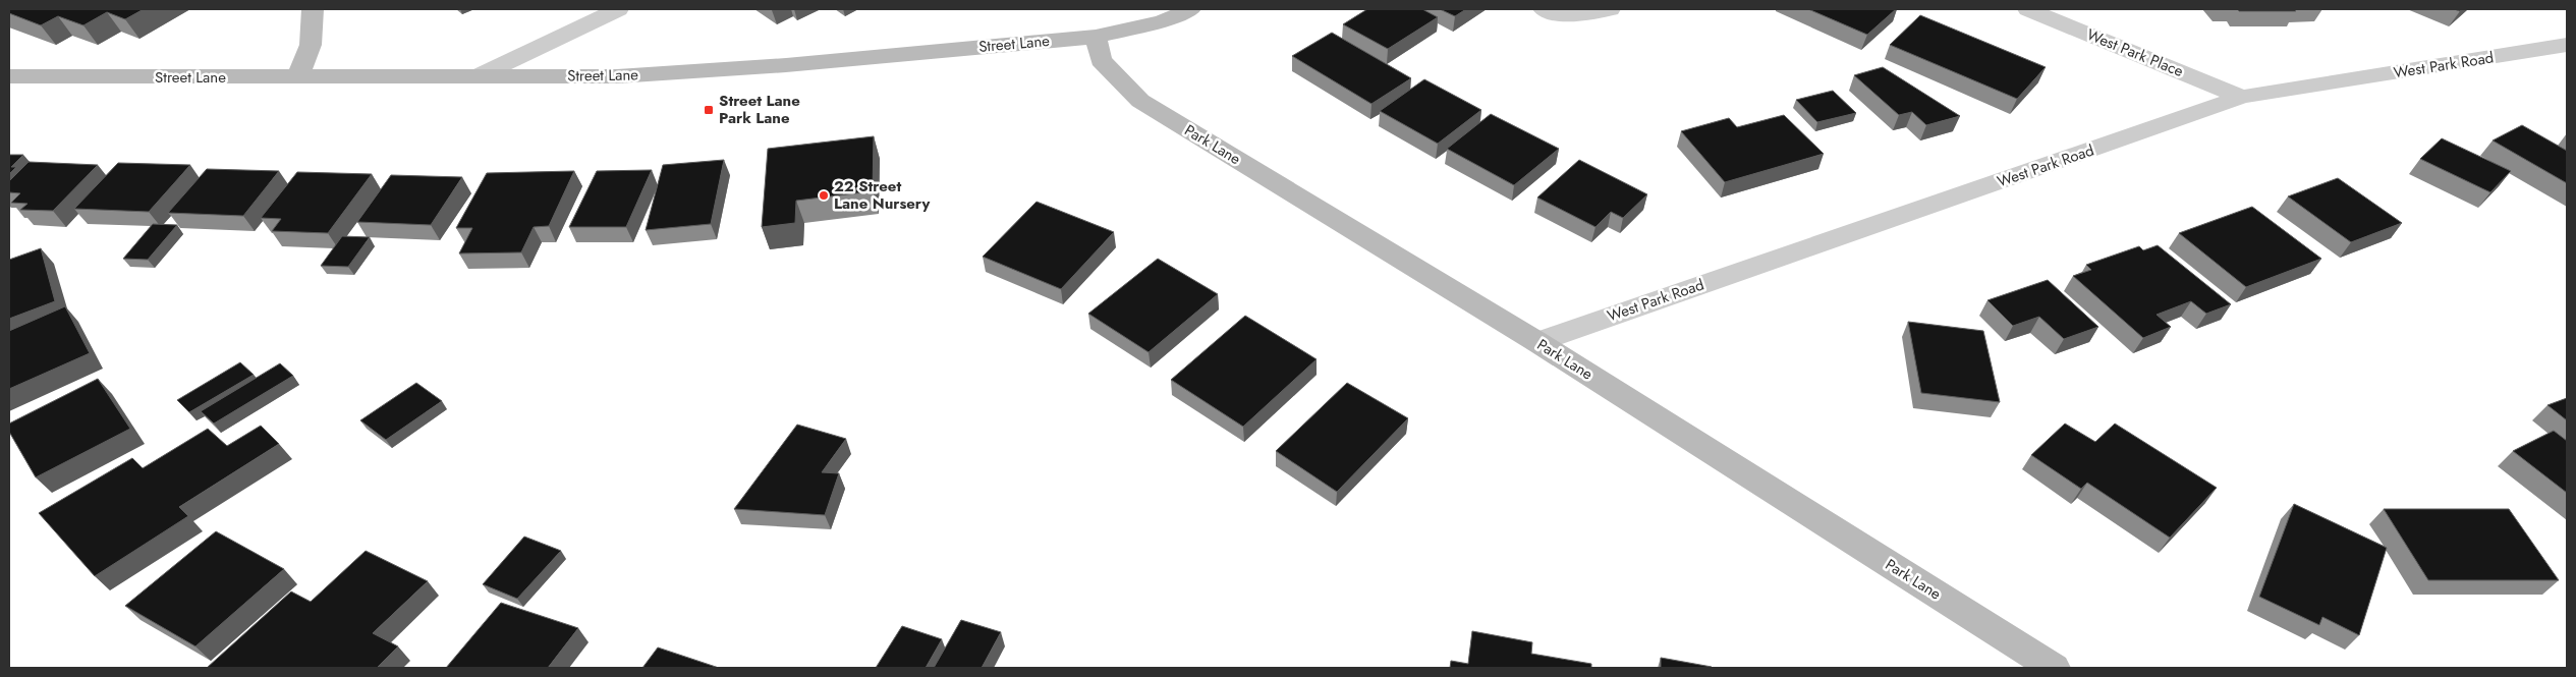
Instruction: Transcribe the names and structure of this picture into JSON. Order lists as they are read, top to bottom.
{
  "streets": {
    "street": [
      "Street Lane",
      "West Park Place",
      "West Park Road",
      "Park Lane"
    ]
  },
  "crossings": [
    ["Street Lane", "Park Lane"],
    ["West Park Place", "West Park Road"],
    ["West Park Road", "Park Lane"]
  ],
  "places": {
    "transit": ["Street Lane Park Lane"],
    "other": ["22 Street Lane Nursery"]
  }
}
